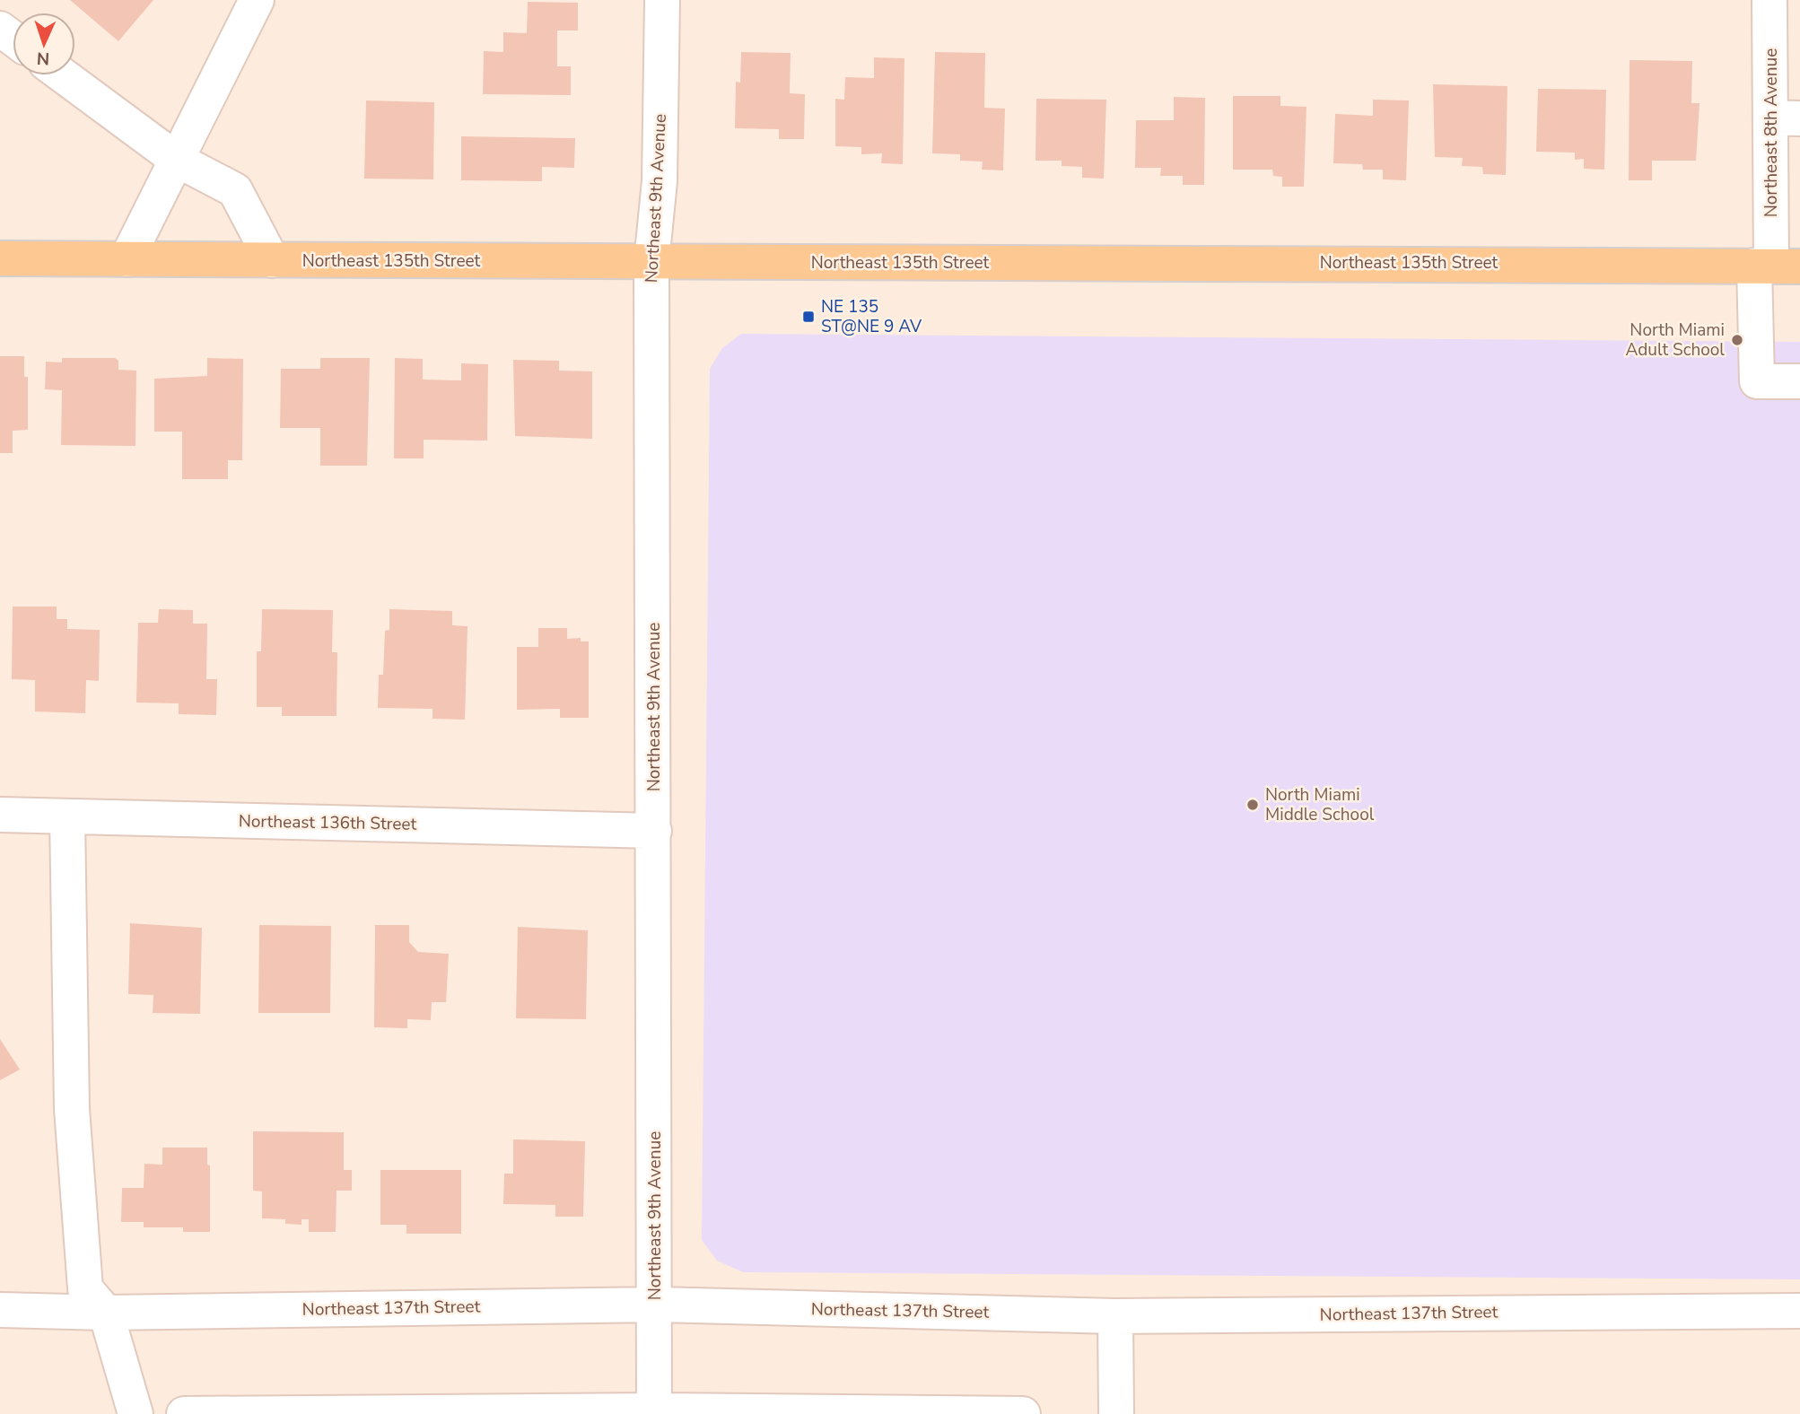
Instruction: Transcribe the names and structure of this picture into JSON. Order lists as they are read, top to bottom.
{
  "streets": {
    "main road": ["Northeast 135th Street"],
    "street": [
      "Northeast 8th Avenue",
      "Northeast 9th Avenue",
      "Northeast 136th Street",
      "Northeast 137th Street"
    ]
  },
  "crossings": [
    ["Northeast 8th Avenue", "Northeast 135th Street"],
    ["Northeast 9th Avenue", "Northeast 135th Street"],
    ["Northeast 9th Avenue", "Northeast 136th Street"],
    ["Northeast 9th Avenue", "Northeast 137th Street"]
  ],
  "places": {
    "transit": ["NE 135 ST@NE 9 AV"],
    "other": ["North Miami Adult School", "North Miami Middle School"]
  },
  "north": "bottom"
}
